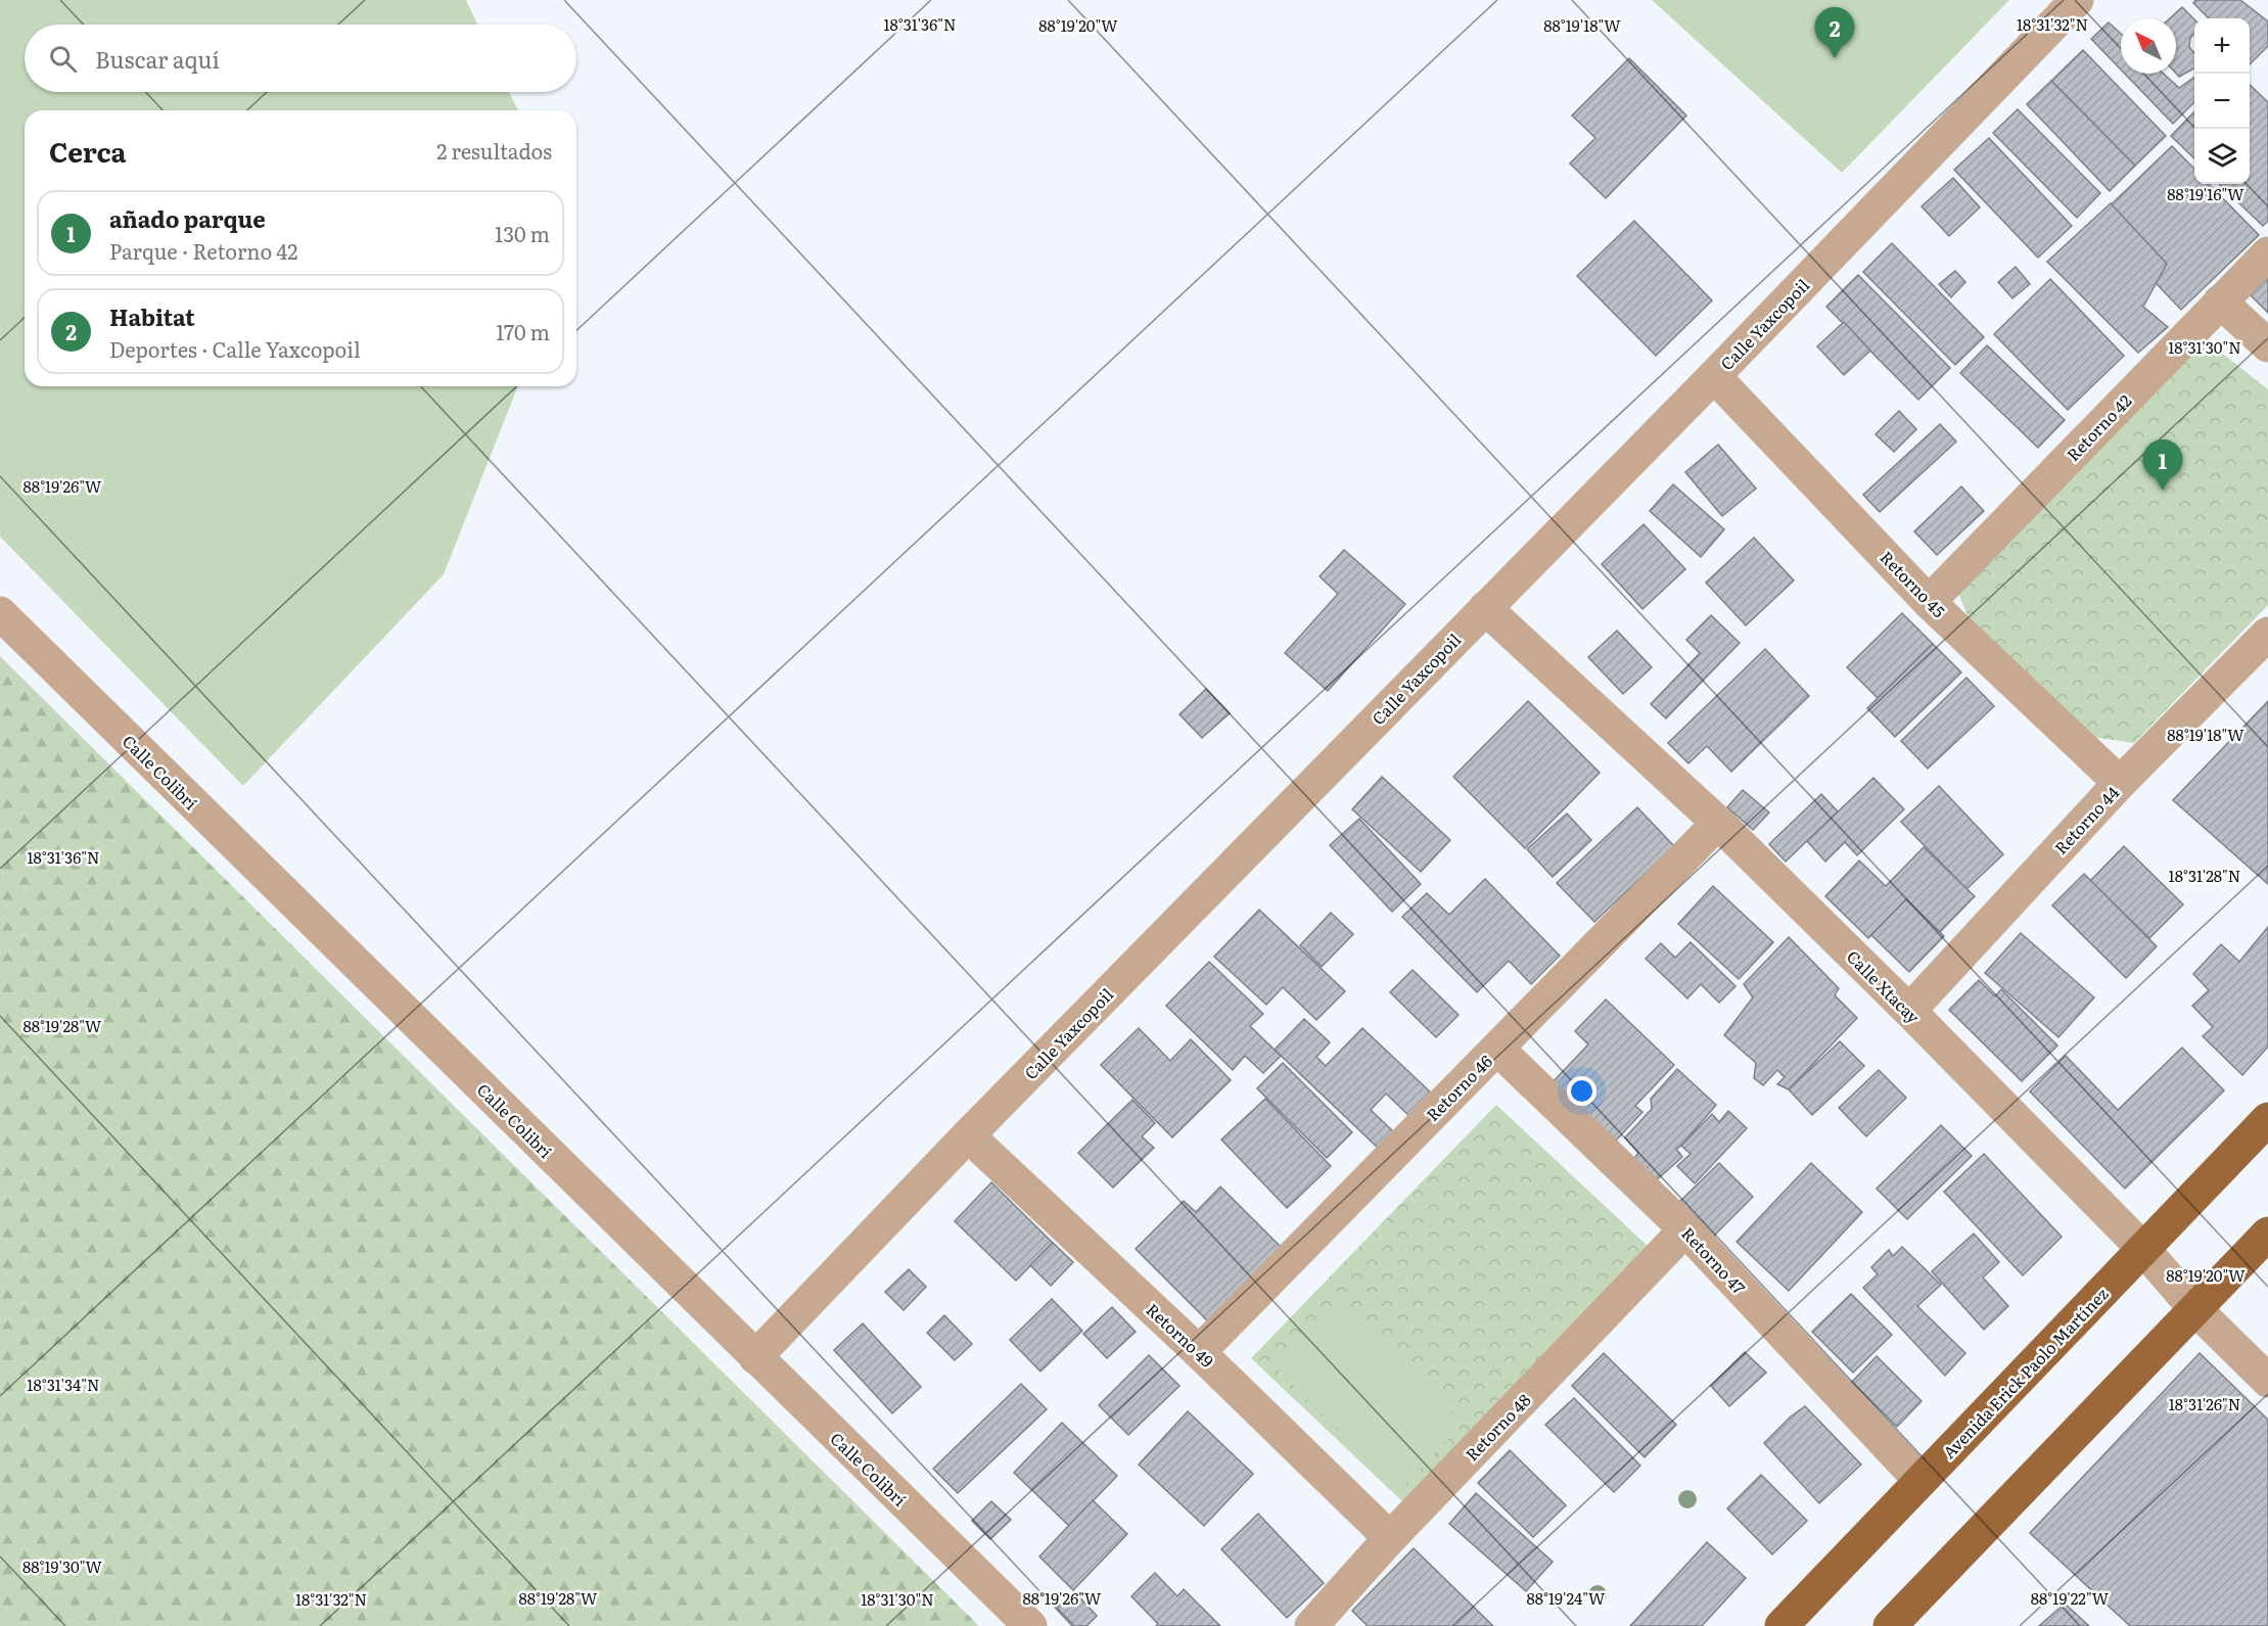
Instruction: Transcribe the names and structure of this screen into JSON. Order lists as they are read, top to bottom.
{
  "streets": {
    "main road": ["Avenida Erick Paolo Martínez"],
    "street": [
      "Calle Yaxcopoil",
      "Retorno 42",
      "Retorno 45",
      "Calle Colibrí",
      "Retorno 44",
      "Calle Xtacay",
      "Retorno 46",
      "Retorno 47",
      "Retorno 49",
      "Retorno 48"
    ]
  },
  "crossings": [
    ["Calle Yaxcopoil", "Retorno 45"],
    ["Calle Yaxcopoil", "Calle Colibrí"],
    ["Calle Yaxcopoil", "Calle Xtacay"],
    ["Calle Yaxcopoil", "Retorno 49"],
    ["Retorno 42", "Retorno 45"],
    ["Retorno 45", "Retorno 44"],
    ["Retorno 44", "Calle Xtacay"],
    ["Calle Xtacay", "Retorno 46"],
    ["Calle Xtacay", "Avenida Erick Paolo Martínez"],
    ["Retorno 46", "Retorno 47"],
    ["Retorno 46", "Retorno 49"],
    ["Retorno 47", "Avenida Erick Paolo Martínez"],
    ["Retorno 47", "Retorno 48"],
    ["Retorno 49", "Retorno 48"]
  ],
  "north": "top left",
  "page": {
    "pins": ["2", "1"],
    "map_buttons": ["+", "−"],
    "search": "Buscar aquí",
    "heading": ["Cerca", "2 resultados"],
    "list": [
      {
        "mark": "1",
        "name": "añado parque",
        "note": "Parque · Retorno 42",
        "value": "130 m"
      },
      {
        "mark": "2",
        "name": "Habitat",
        "note": "Deportes · Calle Yaxcopoil",
        "value": "170 m"
      }
    ]
  },
  "coordinates": [
    "18°31'36\"N",
    "18°31'32\"N",
    "88°19'20\"W",
    "88°19'18\"W",
    "88°19'16\"W",
    "18°31'30\"N",
    "88°19'26\"W",
    "18°31'28\"N",
    "88°19'28\"W",
    "18°31'34\"N",
    "18°31'26\"N",
    "88°19'30\"W",
    "88°19'24\"W",
    "88°19'22\"W"
  ]
}
